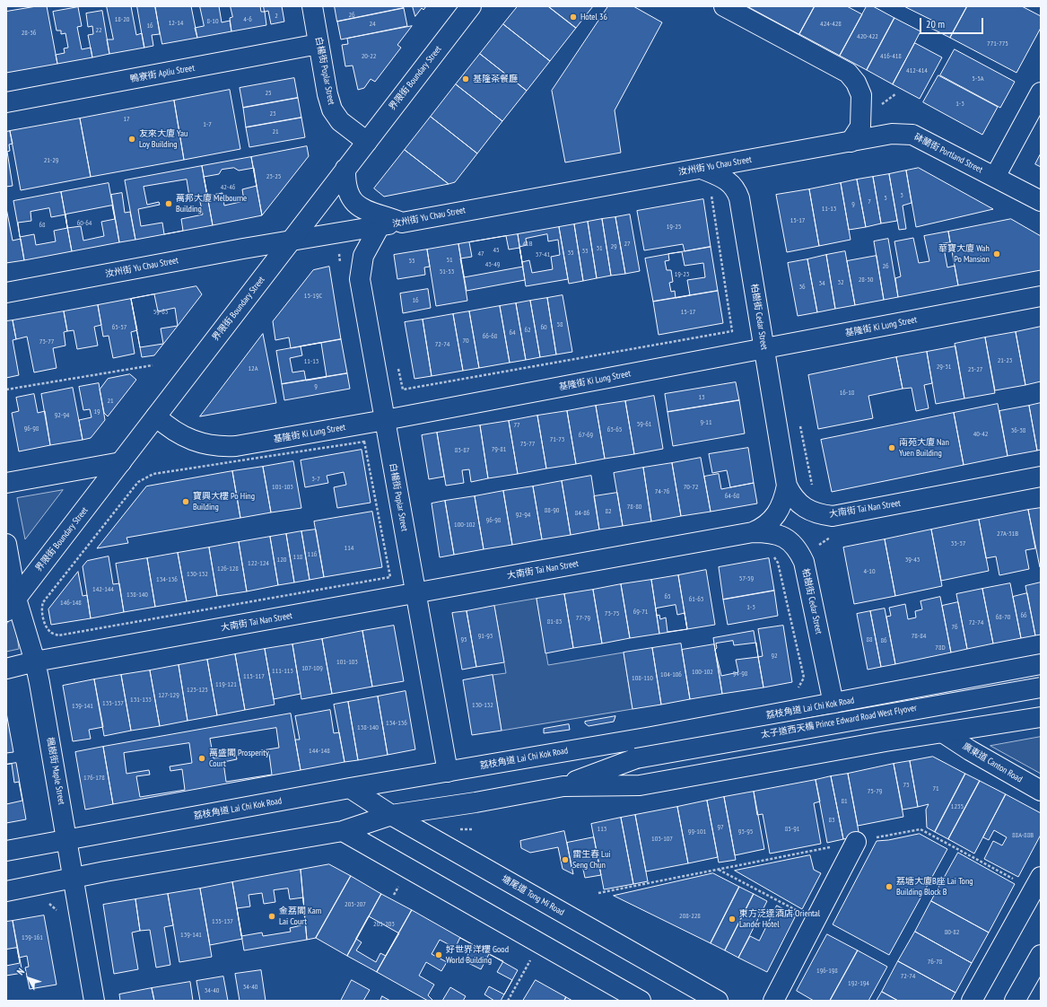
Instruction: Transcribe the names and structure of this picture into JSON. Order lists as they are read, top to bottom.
{
  "streets": {
    "street": [
      "白楊街 Poplar Street",
      "鴨寮街 Apliu Street",
      "界限街 Boundary Street",
      "砵蘭街 Portland Street",
      "汝州街 Yu Chau Street",
      "柏樹街 Cedar Street",
      "基隆街 Ki Lung Street",
      "大南街 Tai Nan Street",
      "荔枝角道 Lai Chi Kok Road",
      "太子道西天橋 Prince Edward Road West Flyover",
      "廣東道 Canton Road",
      "楓樹街 Maple Street",
      "塘尾道 Tong Mi Road"
    ]
  },
  "crossings": [
    ["白楊街 Poplar Street", "鴨寮街 Apliu Street"],
    ["白楊街 Poplar Street", "界限街 Boundary Street"],
    ["白楊街 Poplar Street", "汝州街 Yu Chau Street"],
    ["白楊街 Poplar Street", "基隆街 Ki Lung Street"],
    ["白楊街 Poplar Street", "大南街 Tai Nan Street"],
    ["白楊街 Poplar Street", "荔枝角道 Lai Chi Kok Road"],
    ["界限街 Boundary Street", "汝州街 Yu Chau Street"],
    ["界限街 Boundary Street", "基隆街 Ki Lung Street"],
    ["界限街 Boundary Street", "楓樹街 Maple Street"],
    ["砵蘭街 Portland Street", "汝州街 Yu Chau Street"],
    ["汝州街 Yu Chau Street", "柏樹街 Cedar Street"],
    ["柏樹街 Cedar Street", "基隆街 Ki Lung Street"],
    ["柏樹街 Cedar Street", "大南街 Tai Nan Street"],
    ["柏樹街 Cedar Street", "荔枝角道 Lai Chi Kok Road"],
    ["大南街 Tai Nan Street", "楓樹街 Maple Street"],
    ["荔枝角道 Lai Chi Kok Road", "楓樹街 Maple Street"],
    ["荔枝角道 Lai Chi Kok Road", "塘尾道 Tong Mi Road"]
  ],
  "places": [
    "Hotel 36",
    "基隆茶餐廳",
    "友來大廈 Yau Loy Building",
    "萬邦大廈 Melbourne Building",
    "華寶大廈 Wah Po Mansion",
    "南苑大廈 Nan Yuen Building",
    "寶興大樓 Po Hing Building",
    "萬盛閣 Prosperity Court",
    "雷生春 Lui Seng Chun",
    "荔塘大廈B座 Lai Tong Building Block B",
    "金荔閣 Kam Lai Court",
    "東方泛達酒店 Oriental Lander Hotel",
    "好世界洋樓 Good World Building"
  ],
  "house_numbers": [
    "26",
    "2",
    "18-20",
    "4-6",
    "8-10",
    "12-14",
    "24",
    "424-428",
    "16",
    "22",
    "28-36",
    "420-422",
    "771-775",
    "20-22",
    "416-418",
    "412-414",
    "5-5A",
    "25",
    "1-3",
    "23",
    "17",
    "1-7",
    "21",
    "21-29",
    "23-25",
    "42-46",
    "3",
    "5",
    "7",
    "9",
    "11-13",
    "15-17",
    "60-64",
    "68",
    "19-25",
    "41B",
    "27",
    "29",
    "31",
    "45",
    "33",
    "35",
    "47",
    "37-41",
    "51",
    "55",
    "43-49",
    "26",
    "51-53",
    "19-23",
    "28-30",
    "32",
    "34",
    "36",
    "15-19C",
    "16",
    "59-63",
    "15-17",
    "58",
    "65-57",
    "60",
    "62",
    "64",
    "66-68",
    "70",
    "73-77",
    "72-74",
    "21-23",
    "11-13",
    "29-31",
    "12A",
    "25-27",
    "9",
    "16-18",
    "13",
    "21",
    "19",
    "92-94",
    "9-11",
    "59-61",
    "77",
    "96-98",
    "63-65",
    "36-38",
    "40-42",
    "67-69",
    "71-73",
    "75-77",
    "79-81",
    "83-87",
    "3-7",
    "101-103",
    "70-72",
    "74-76",
    "64-68",
    "78-80",
    "88-90",
    "82",
    "84-86",
    "92-94",
    "96-98",
    "100-102",
    "27A-31B",
    "33-37",
    "114",
    "116",
    "118",
    "120",
    "39-43",
    "122-124",
    "126-128",
    "4-10",
    "130-132",
    "57-59",
    "134-136",
    "142-144",
    "138-140",
    "65",
    "61-63",
    "146-148",
    "1-3",
    "69-71",
    "73-75",
    "66",
    "68-70",
    "77-79",
    "81-83",
    "72-74",
    "76",
    "91-93",
    "78-84",
    "95",
    "88",
    "86",
    "78D",
    "92",
    "101-103",
    "107-109",
    "111-113",
    "100-102",
    "94-98",
    "104-106",
    "115-117",
    "108-110",
    "119-121",
    "123-125",
    "127-129",
    "131-133",
    "135-137",
    "130-132",
    "139-141",
    "134-136",
    "138-140",
    "144-148",
    "176-178",
    "73",
    "71",
    "75-79",
    "81",
    "1235",
    "83",
    "97",
    "113",
    "85-91",
    "99-101",
    "93-95",
    "88A-88B",
    "103-107",
    "205-207",
    "208-228",
    "135-137",
    "201-203",
    "80-82",
    "139-141",
    "159-161",
    "76-78",
    "196-198",
    "72-74",
    "192-194",
    "34-40",
    "34-40"
  ],
  "scale_bar": "20 m",
  "north": "top left"
}
